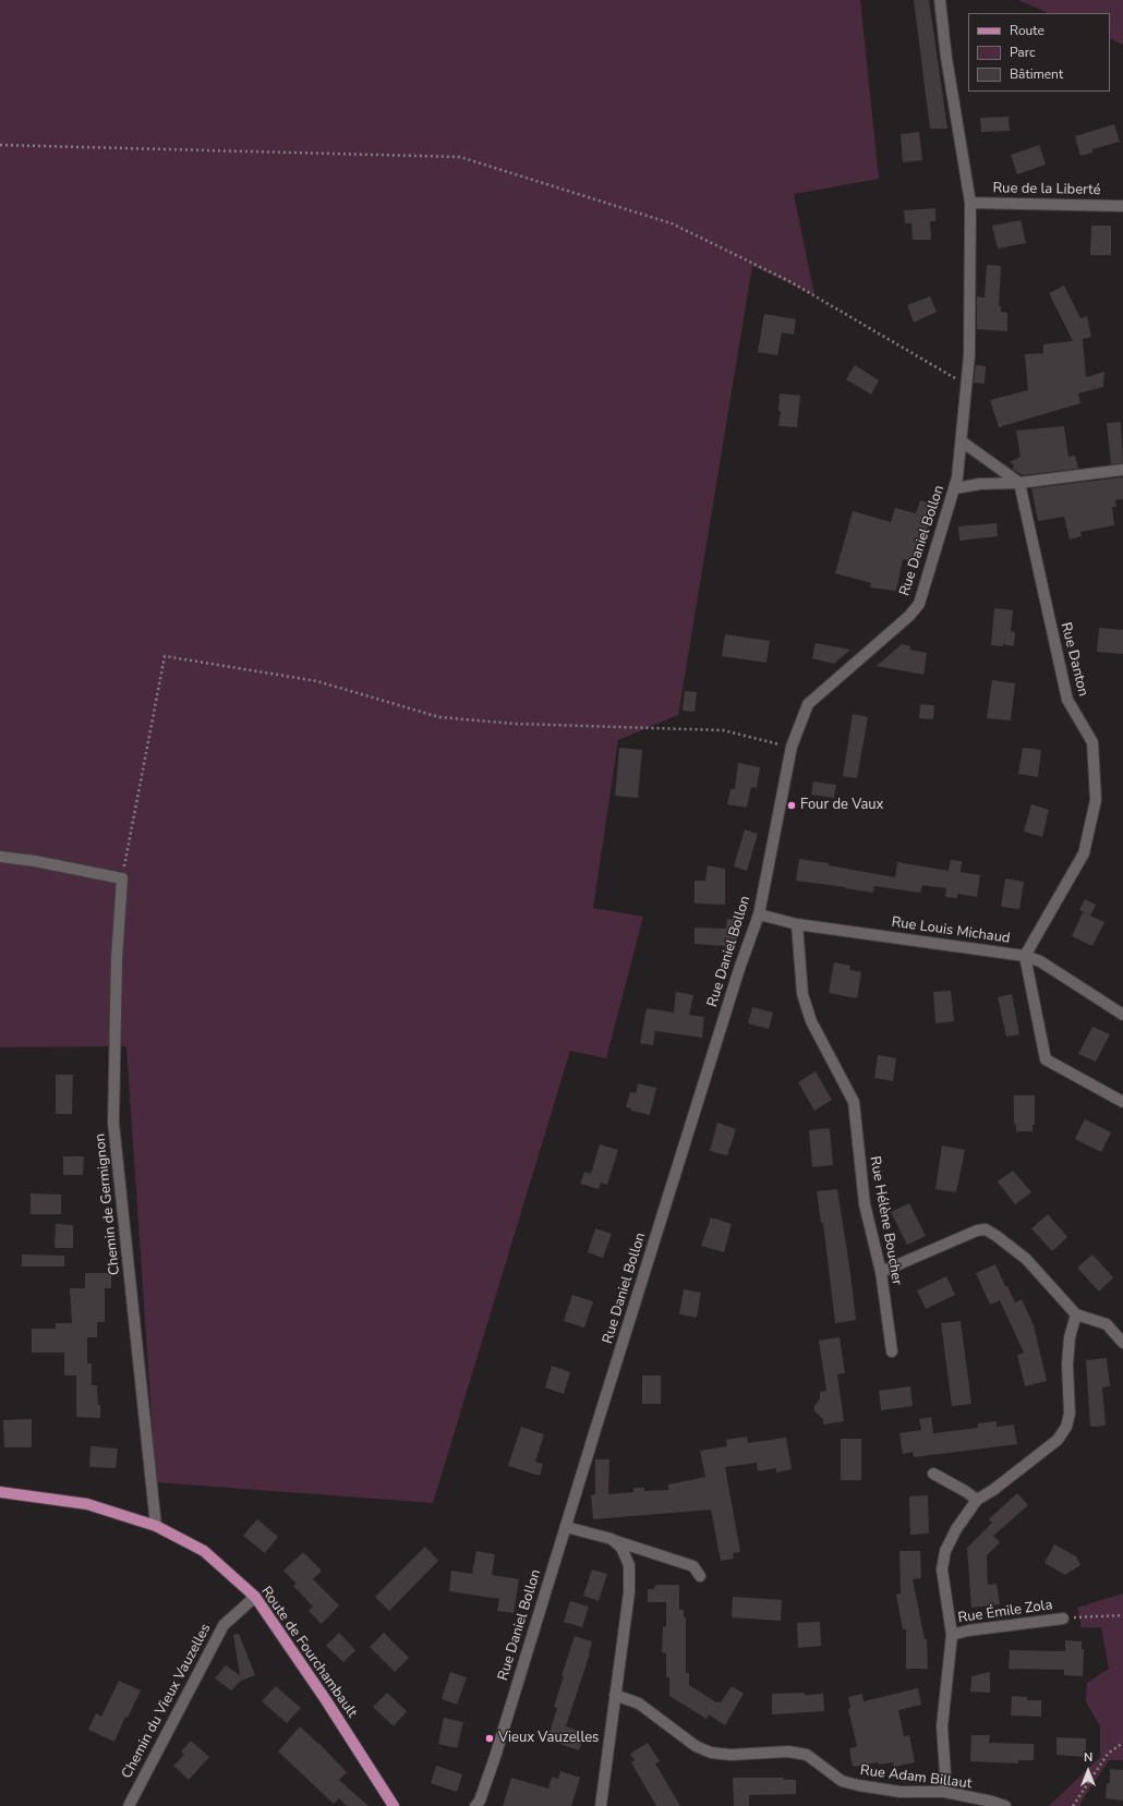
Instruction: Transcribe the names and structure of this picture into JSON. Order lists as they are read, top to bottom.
{
  "streets": {
    "main road": ["Route de Fourchambault"],
    "street": [
      "Rue de la Liberté",
      "Rue Daniel Bollon",
      "Rue Danton",
      "Rue Louis Michaud",
      "Chemin de Germignon",
      "Rue Hélène Boucher",
      "Rue Émile Zola",
      "Chemin du Vieux Vauzelles",
      "Rue Adam Billaut"
    ]
  },
  "crossings": [
    ["Rue de la Liberté", "Rue Daniel Bollon"],
    ["Rue Daniel Bollon", "Rue Louis Michaud"],
    ["Rue Danton", "Rue Louis Michaud"],
    ["Rue Louis Michaud", "Rue Hélène Boucher"],
    ["Chemin de Germignon", "Route de Fourchambault"],
    ["Rue Émile Zola", "Rue Adam Billaut"],
    ["Route de Fourchambault", "Chemin du Vieux Vauzelles"]
  ],
  "places": ["Four de Vaux", "Vieux Vauzelles"],
  "legend": ["Route", "Parc", "Bâtiment"],
  "north": "top"
}
